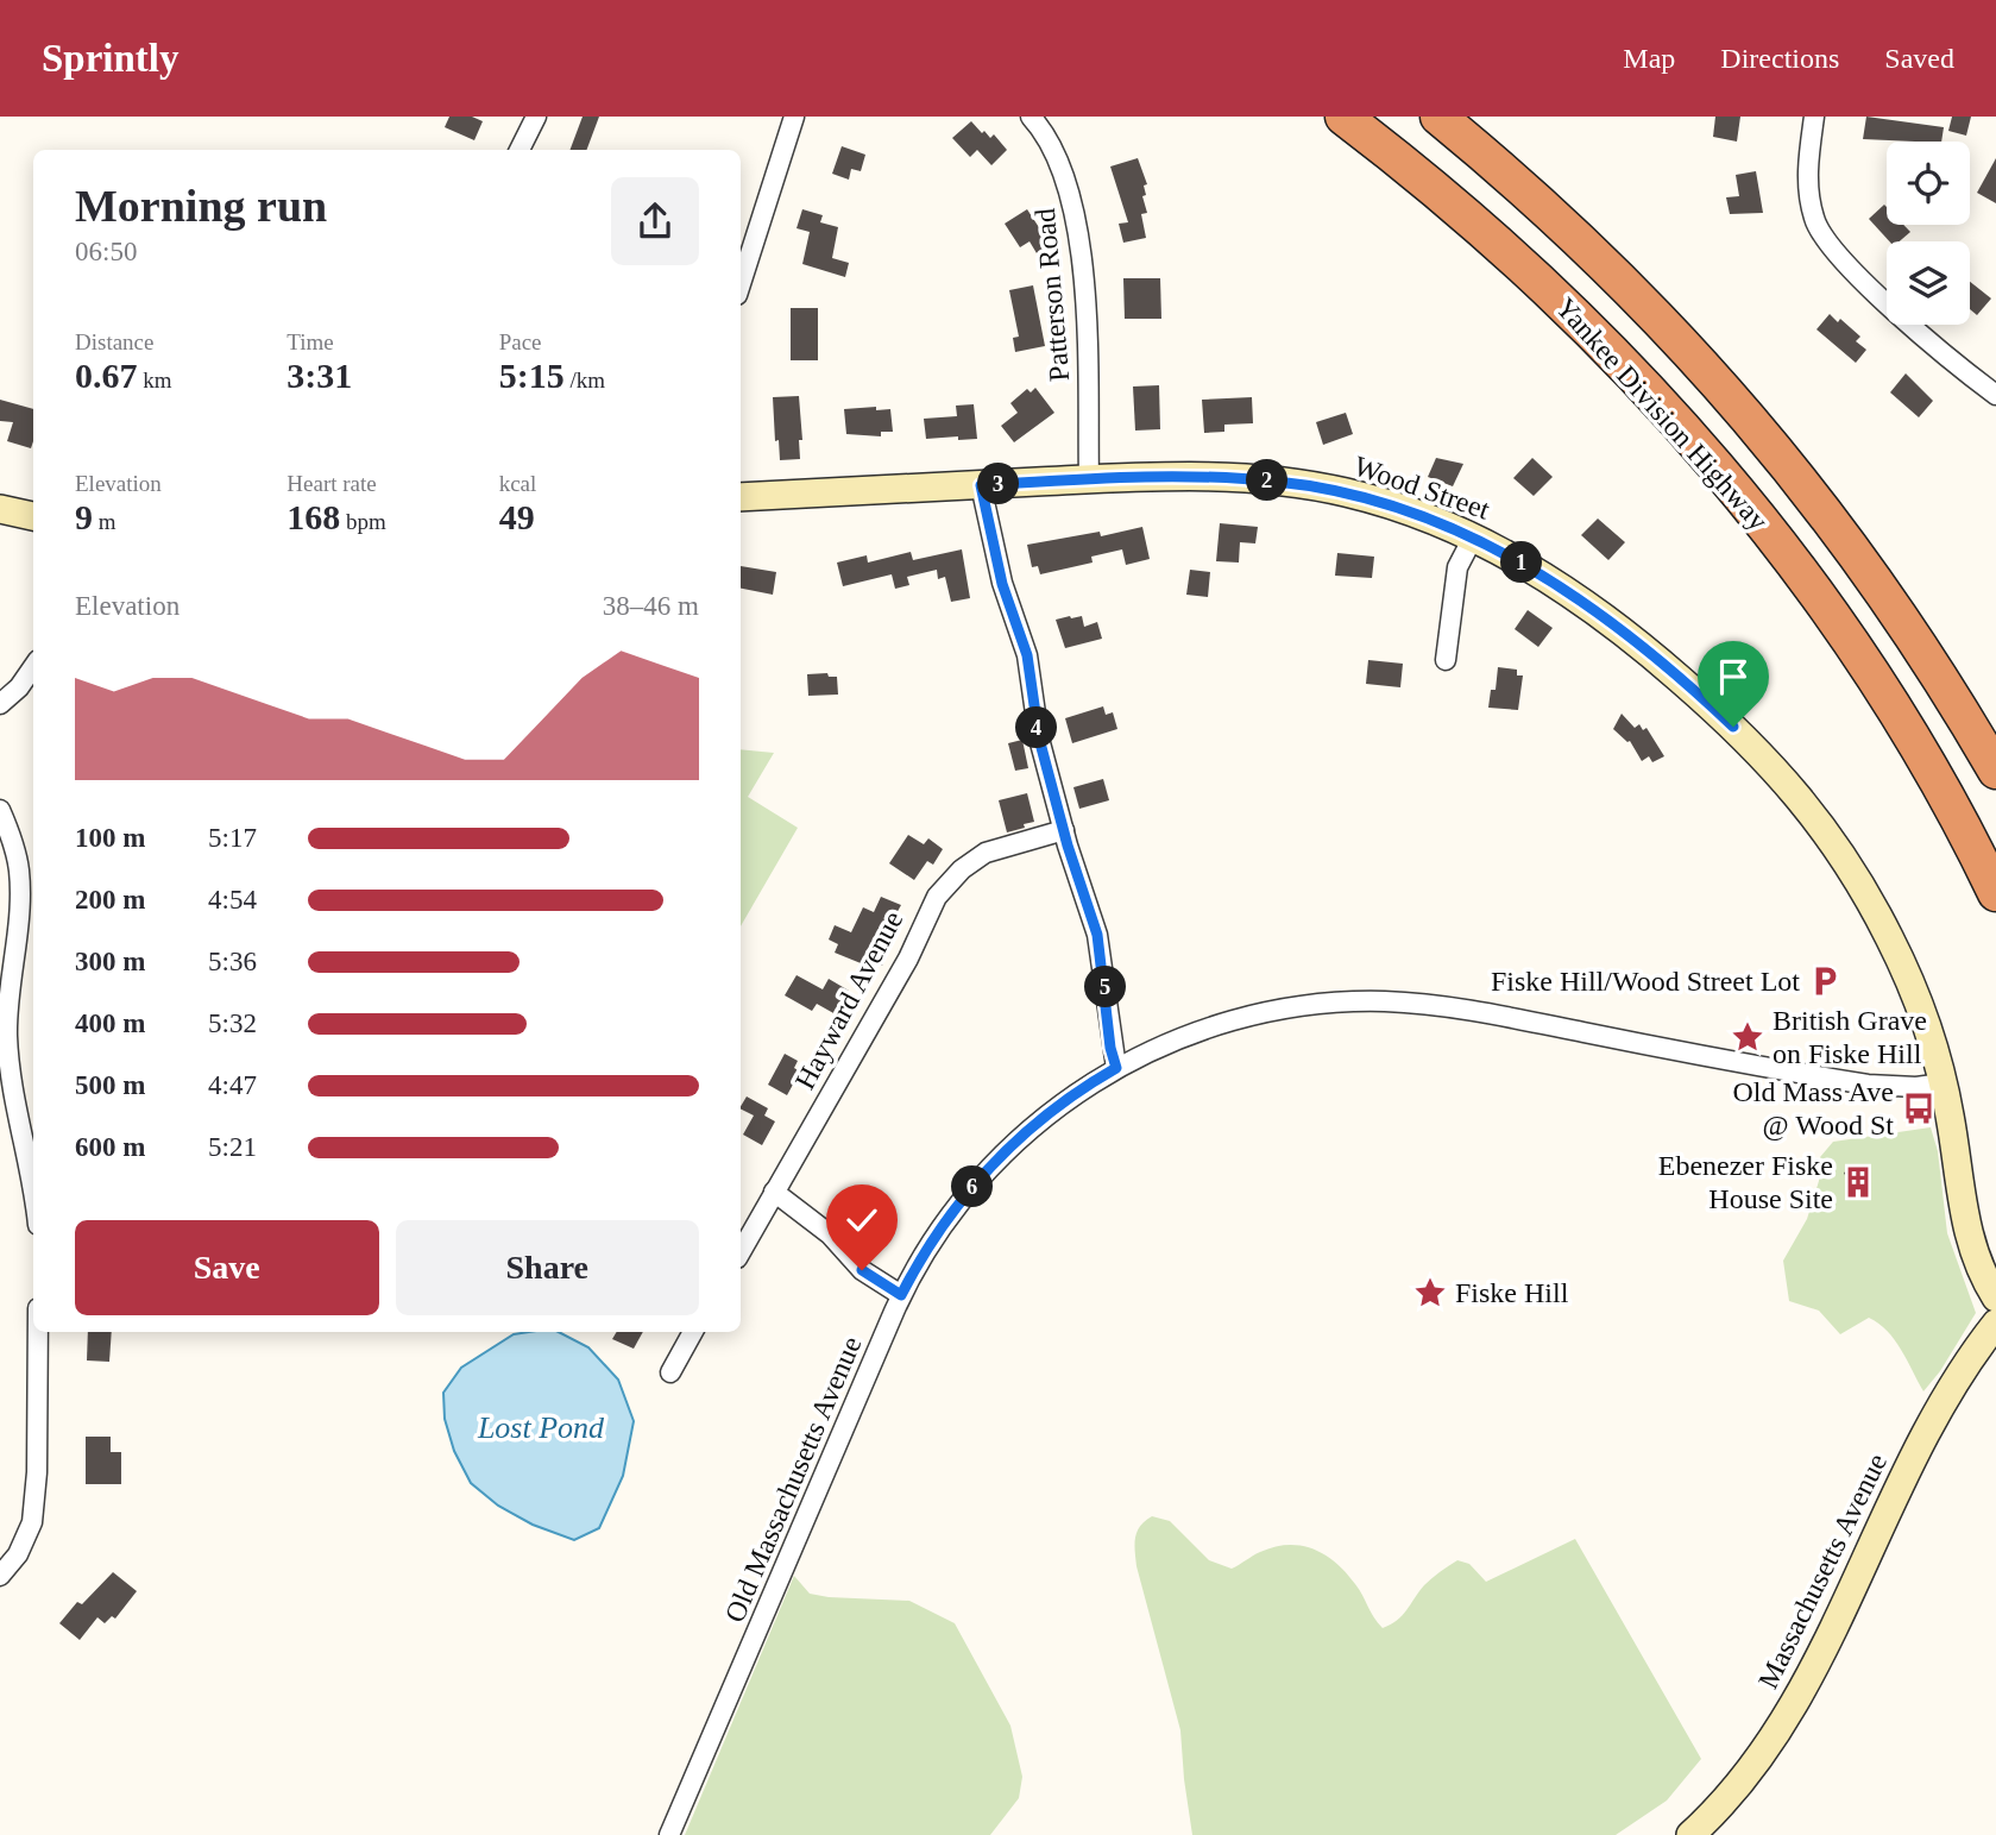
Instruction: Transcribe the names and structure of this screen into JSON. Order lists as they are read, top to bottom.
{
  "streets": {
    "highway": ["Yankee Division Highway"],
    "street": [
      "Patterson Road",
      "Wood Street",
      "Hayward Avenue",
      "Old Massachusetts Avenue",
      "Massachusetts Avenue"
    ]
  },
  "crossings": [
    ["Patterson Road", "Wood Street"],
    ["Wood Street", "Old Massachusetts Avenue"]
  ],
  "water": ["Lost Pond"],
  "places": {
    "parking": ["Fiske Hill/Wood Street Lot"],
    "place": ["British Grave on Fiske Hill", "Fiske Hill"],
    "bus stop": ["Old Mass Ave @ Wood St"],
    "building": ["Ebenezer Fiske House Site"]
  },
  "page": {
    "header": "Sprintly",
    "nav": ["Map", "Directions", "Saved"],
    "heading": ["Morning run", "06:50"],
    "stats": [
      ["Distance", "0.67 km"],
      ["Time", "3:31"],
      ["Pace", "5:15 /km"],
      ["Elevation", "9 m"],
      ["Heart rate", "168 bpm"],
      ["kcal", "49"]
    ],
    "pins": [
      "2",
      "3",
      "1",
      "4",
      "5",
      "6"
    ],
    "chart": ["Elevation", "38–46 m"],
    "list": [
      {
        "name": "100 m",
        "note": "5:17"
      },
      {
        "name": "200 m",
        "note": "4:54"
      },
      {
        "name": "300 m",
        "note": "5:36"
      },
      {
        "name": "400 m",
        "note": "5:32"
      },
      {
        "name": "500 m",
        "note": "4:47"
      },
      {
        "name": "600 m",
        "note": "5:21"
      }
    ],
    "buttons": ["Save", "Share"]
  }
}
